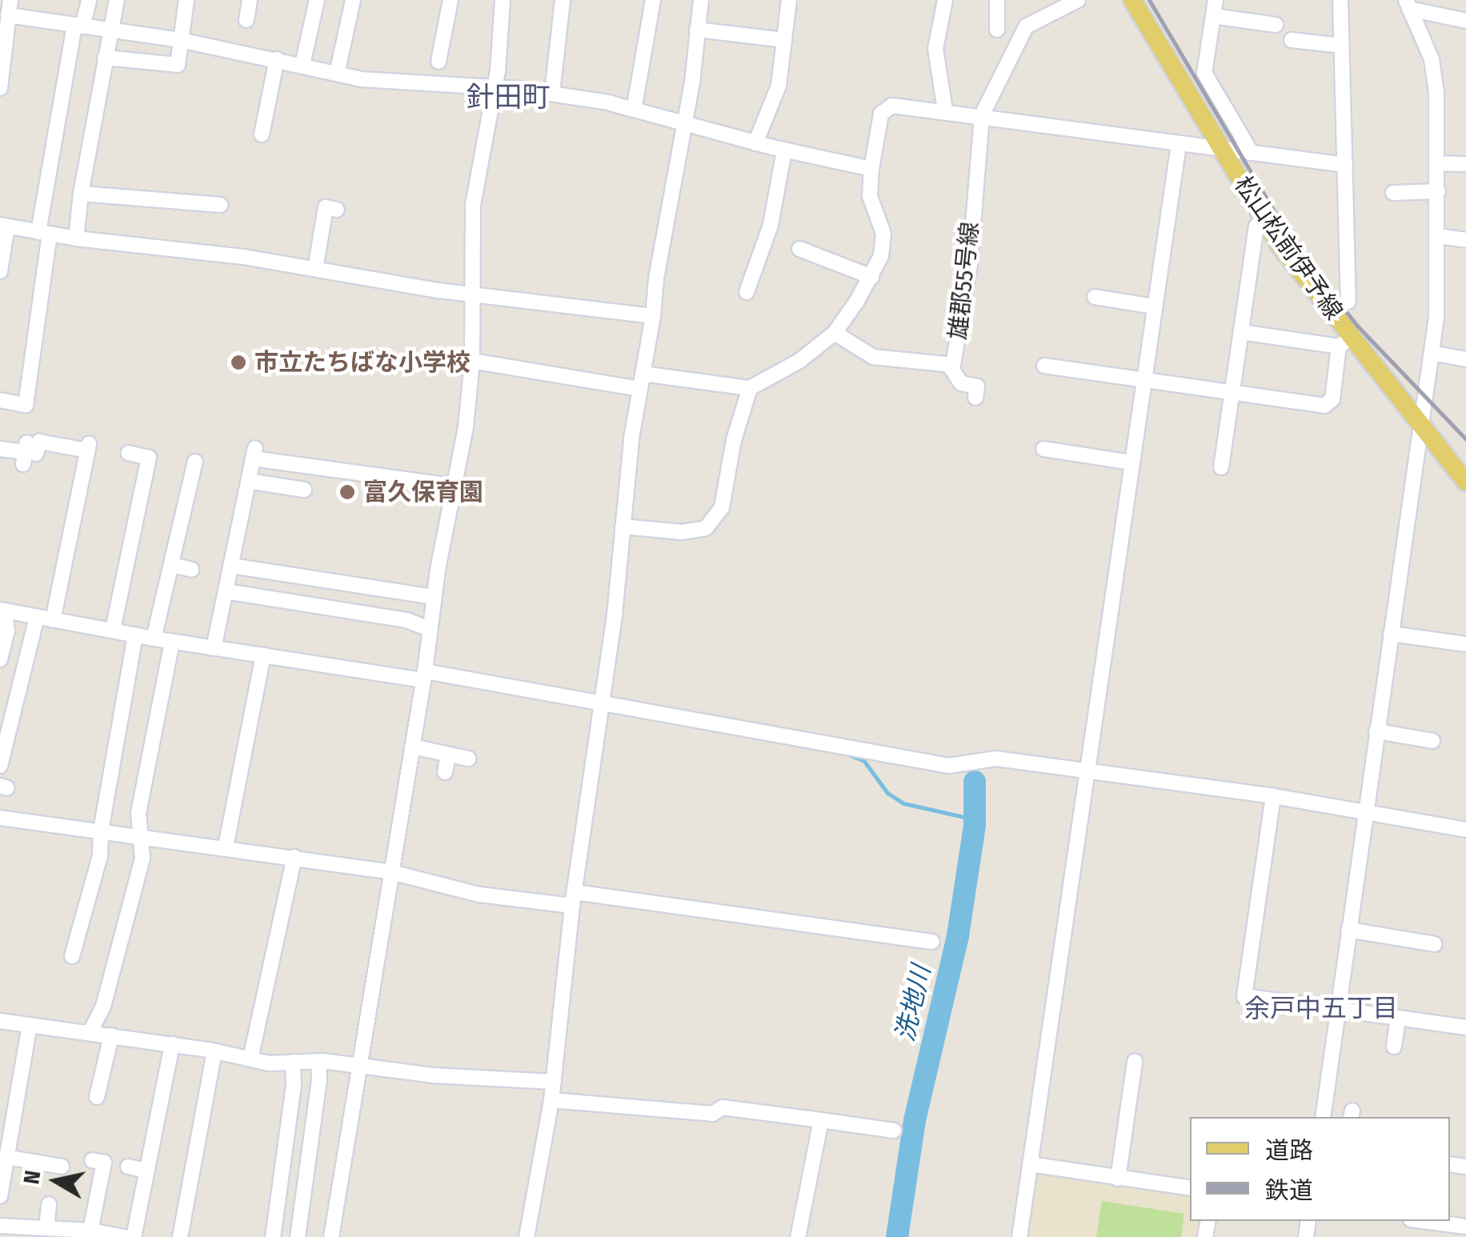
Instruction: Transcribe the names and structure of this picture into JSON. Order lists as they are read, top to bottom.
{
  "streets": {
    "main road": ["松山松前伊予線"],
    "street": ["雄郡55号線"]
  },
  "districts": ["針田町", "余戸中五丁目"],
  "water": ["洗地川"],
  "places": ["市立たちばな小学校", "富久保育園"],
  "legend": ["道路", "鉄道"],
  "north": "left"
}
